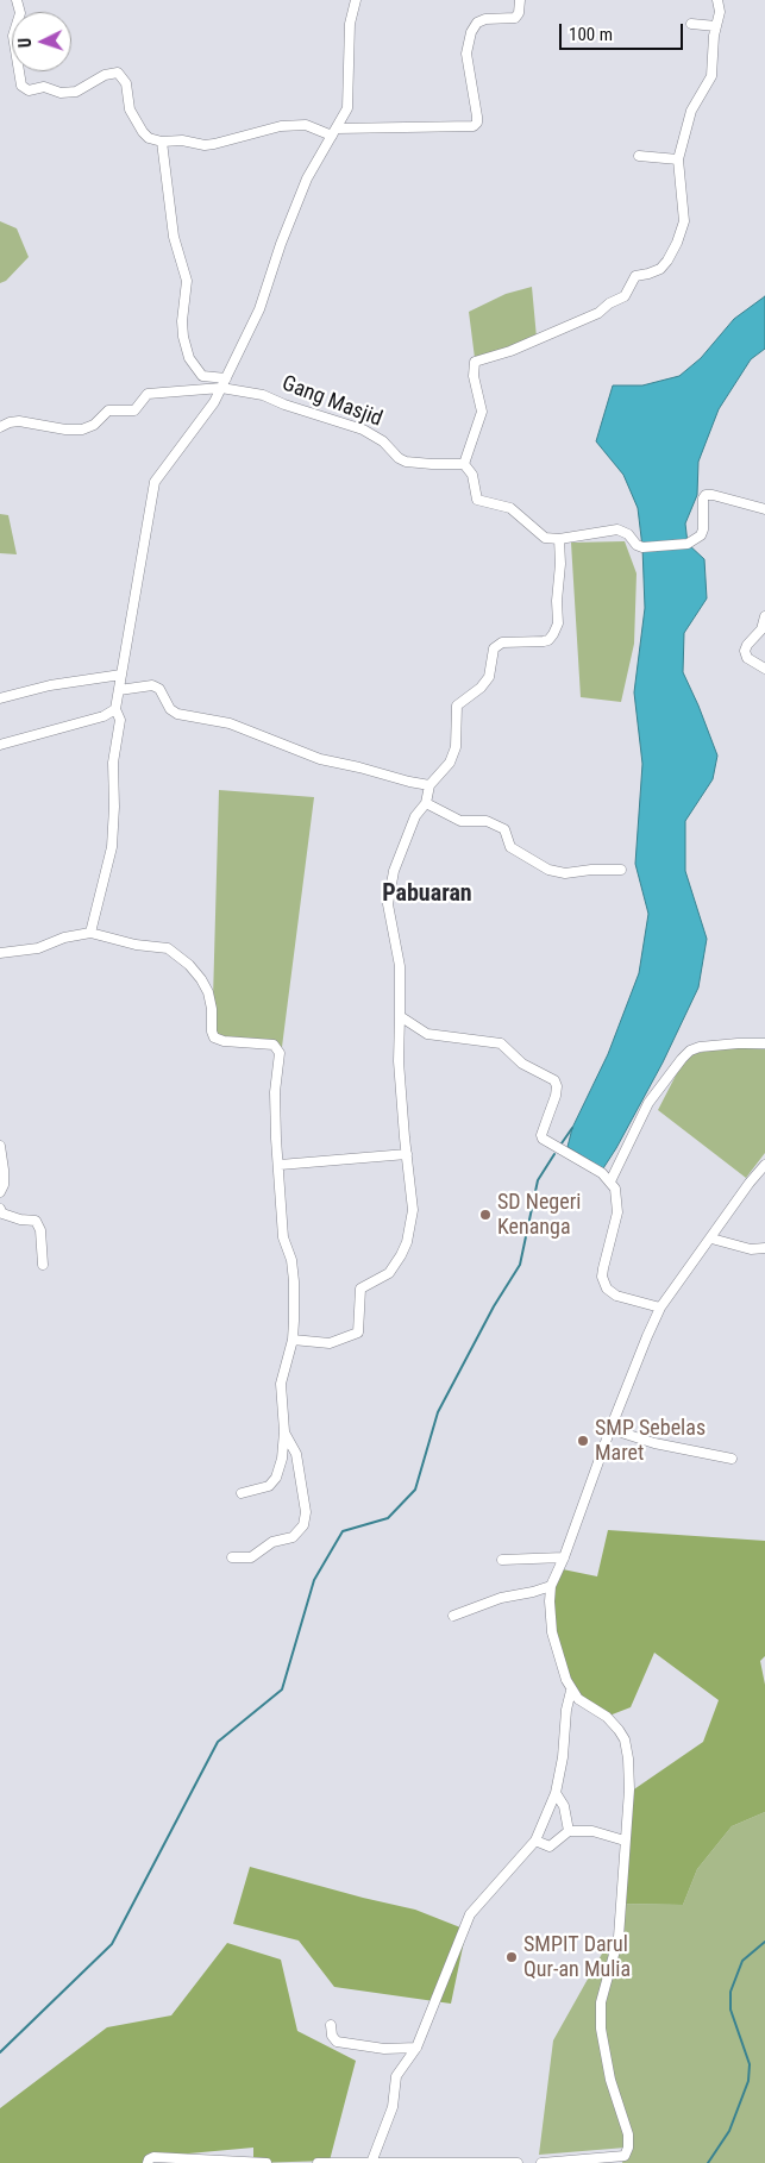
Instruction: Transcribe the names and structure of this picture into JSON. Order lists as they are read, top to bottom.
{
  "streets": {
    "street": ["Gang Masjid"]
  },
  "districts": ["Pabuaran"],
  "places": ["SD Negeri Kenanga", "SMP Sebelas Maret", "SMPIT Darul Qur-an Mulia"],
  "scale_bar": "100 m",
  "north": "left"
}
